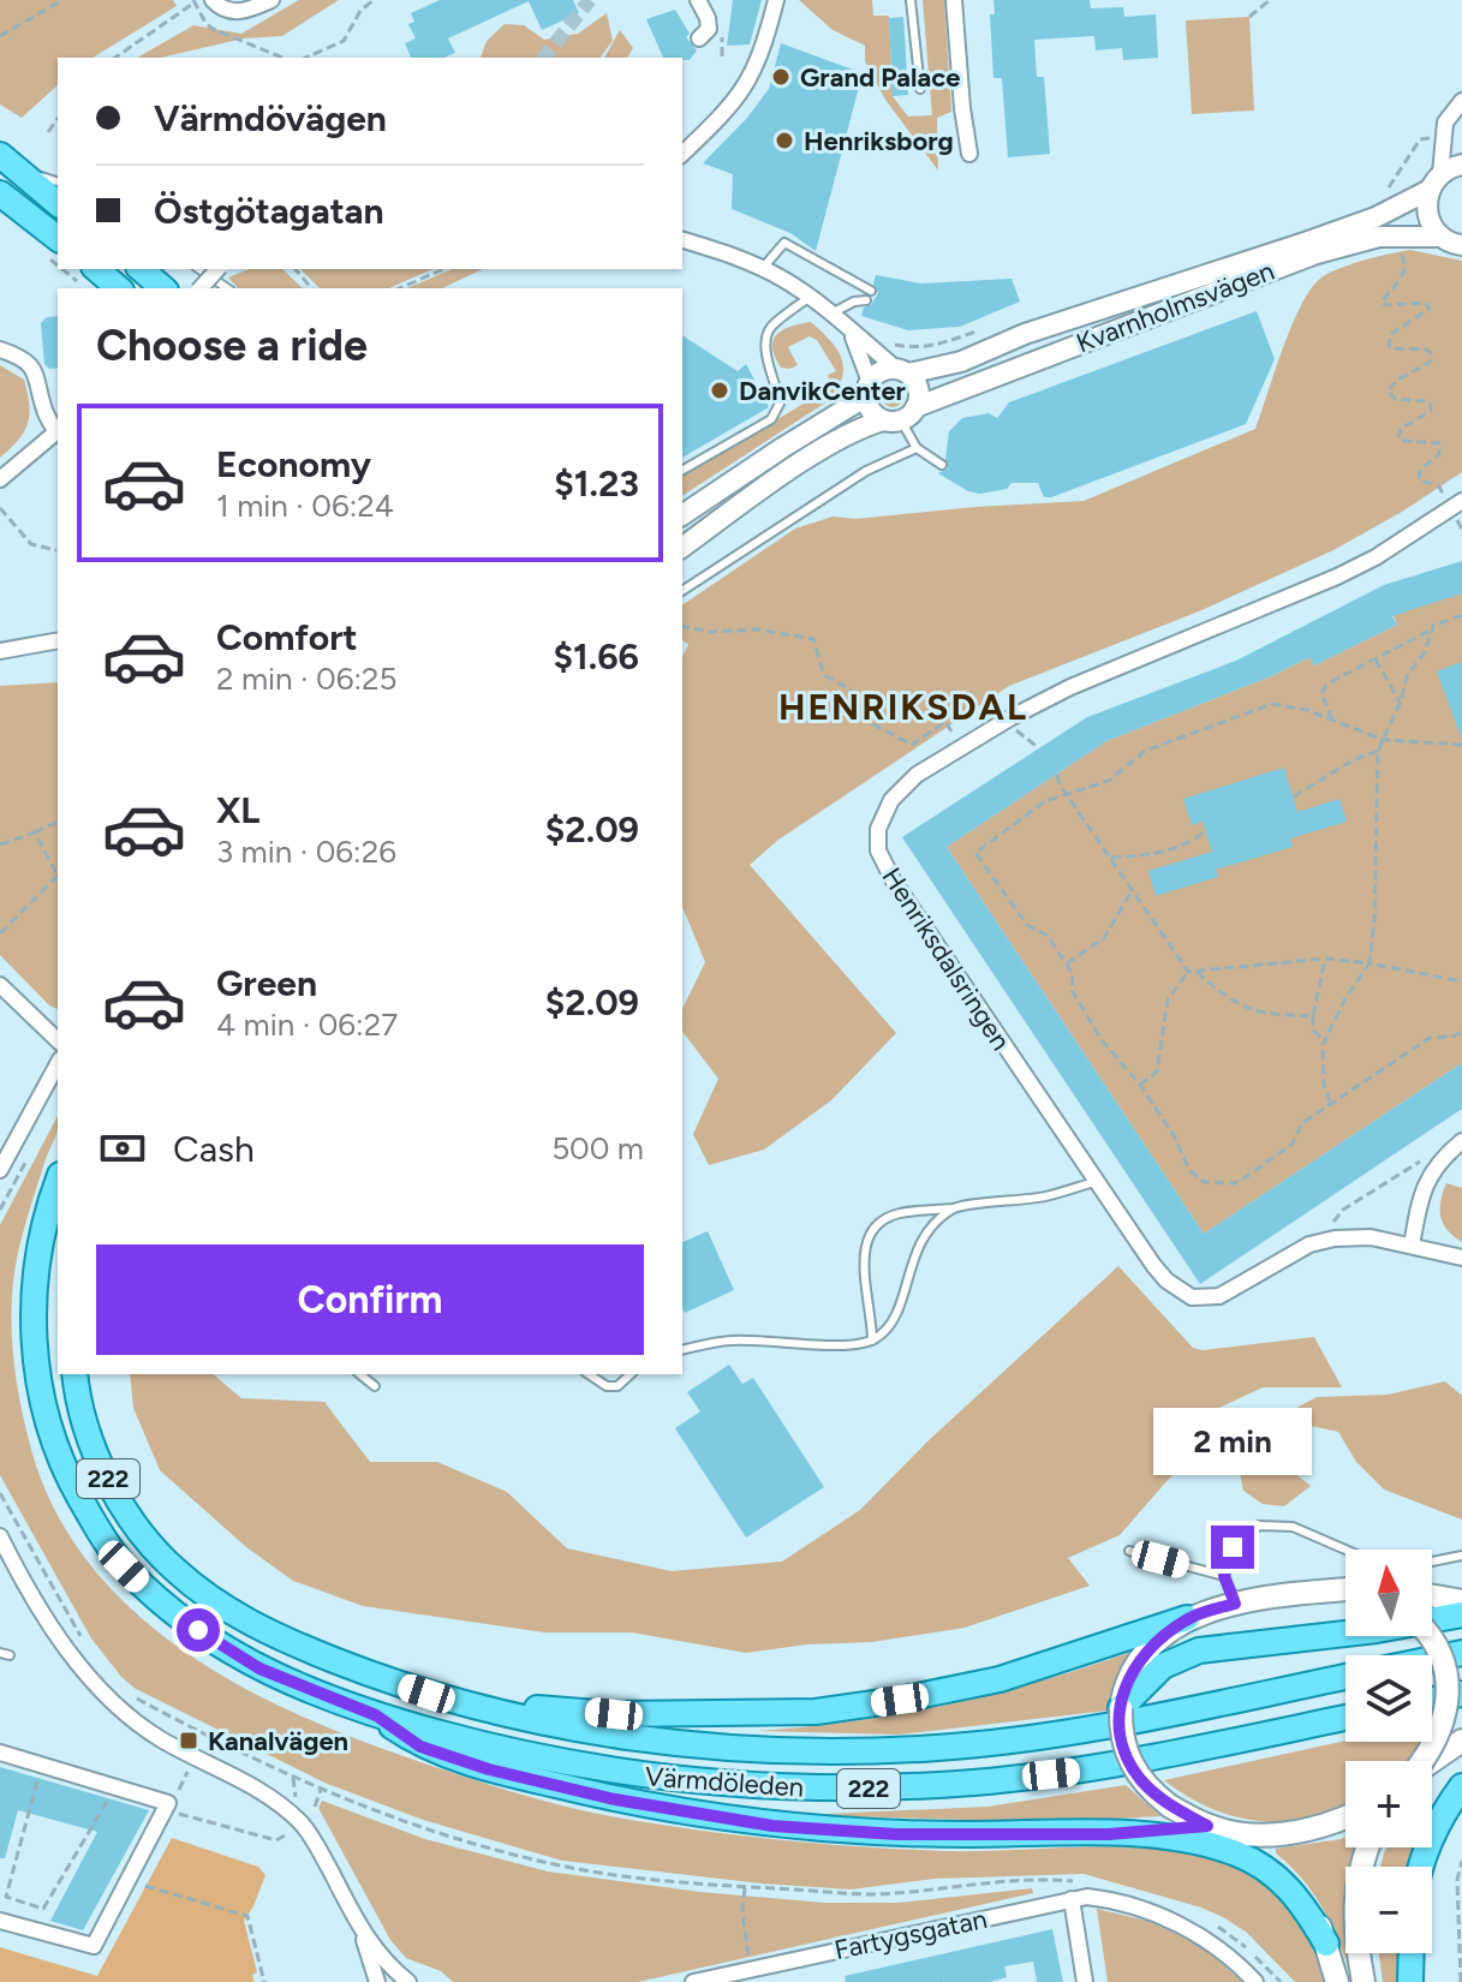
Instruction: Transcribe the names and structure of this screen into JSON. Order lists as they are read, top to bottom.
{
  "streets": {
    "main road": ["222", "Värmdöleden"],
    "street": ["Kvarnholmsvägen", "Henriksdalsringen", "Fartygsgatan"]
  },
  "crossings": [
    ["222", "Värmdöleden"]
  ],
  "districts": ["HENRIKSDAL"],
  "places": {
    "other": ["Grand Palace", "Henriksborg", "DanvikCenter"],
    "transit": ["Kanalvägen"]
  },
  "north": "top",
  "page": {
    "banner": ["Värmdövägen", "Östgötagatan"],
    "heading": "Choose a ride",
    "list": [
      {
        "name": "Economy",
        "note": "1 min · 06:24",
        "value": "$1.23"
      },
      {
        "name": "Comfort",
        "note": "2 min · 06:25",
        "value": "$1.66"
      },
      {
        "name": "XL",
        "note": "3 min · 06:26",
        "value": "$2.09"
      },
      {
        "name": "Green",
        "note": "4 min · 06:27",
        "value": "$2.09"
      }
    ],
    "pay": ["Cash", "500 m"],
    "buttons": "Confirm",
    "bubble": "2 min",
    "map_buttons": ["+", "−"]
  }
}
